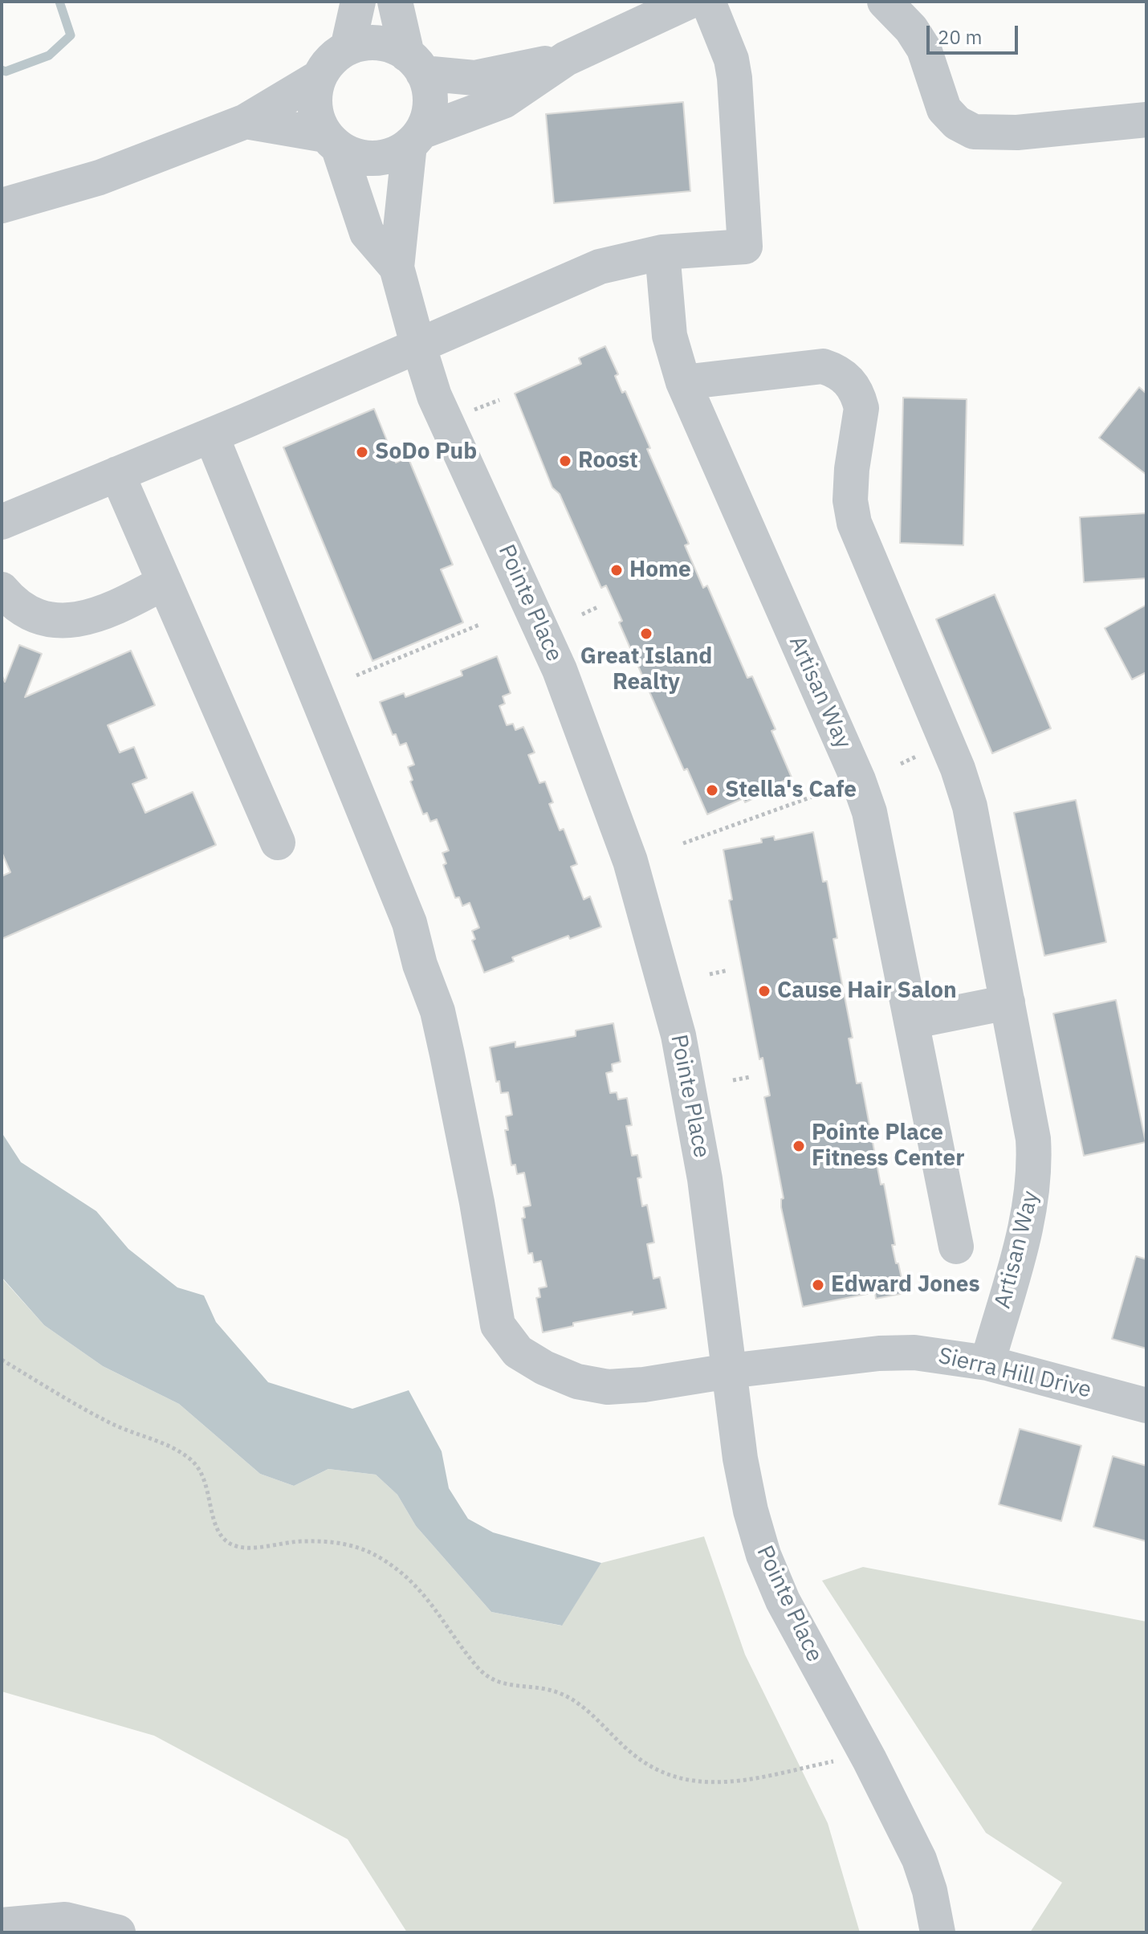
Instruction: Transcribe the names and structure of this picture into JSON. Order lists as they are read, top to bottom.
{
  "streets": {
    "street": ["Pointe Place", "Artisan Way", "Sierra Hill Drive"]
  },
  "crossings": [
    ["Pointe Place", "Sierra Hill Drive"],
    ["Artisan Way", "Sierra Hill Drive"]
  ],
  "places": [
    "SoDo Pub",
    "Roost",
    "Home",
    "Great Island Realty",
    "Stella's Cafe",
    "Cause Hair Salon",
    "Pointe Place Fitness Center",
    "Edward Jones"
  ],
  "scale_bar": "20 m"
}
